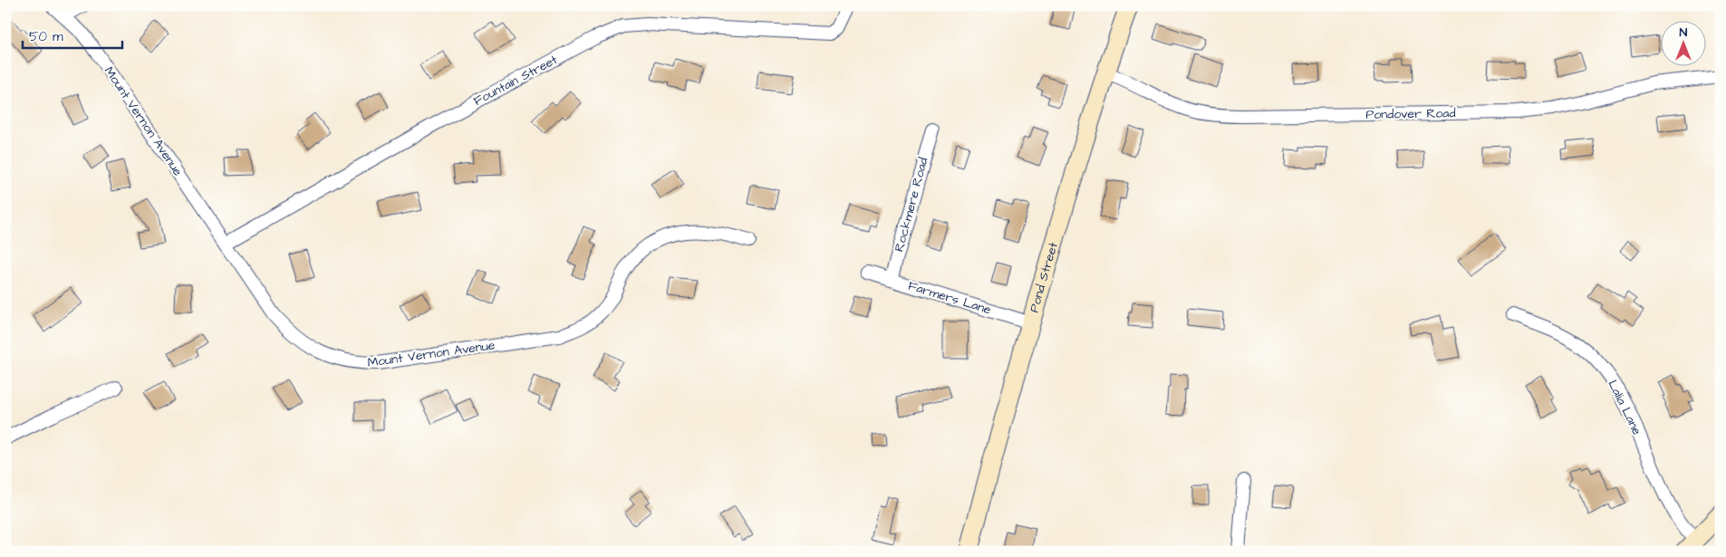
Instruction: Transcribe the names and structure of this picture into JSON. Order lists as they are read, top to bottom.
{
  "streets": {
    "street": [
      "Fountain Street",
      "Pondover Road",
      "Mount Vernon Avenue",
      "Rockmere Road",
      "Pond Street",
      "Farmers Lane",
      "Lalia Lane"
    ]
  },
  "crossings": [
    ["Fountain Street", "Mount Vernon Avenue"],
    ["Pondover Road", "Pond Street"],
    ["Rockmere Road", "Farmers Lane"],
    ["Pond Street", "Farmers Lane"]
  ],
  "scale_bar": "50 m",
  "north": "top"
}
